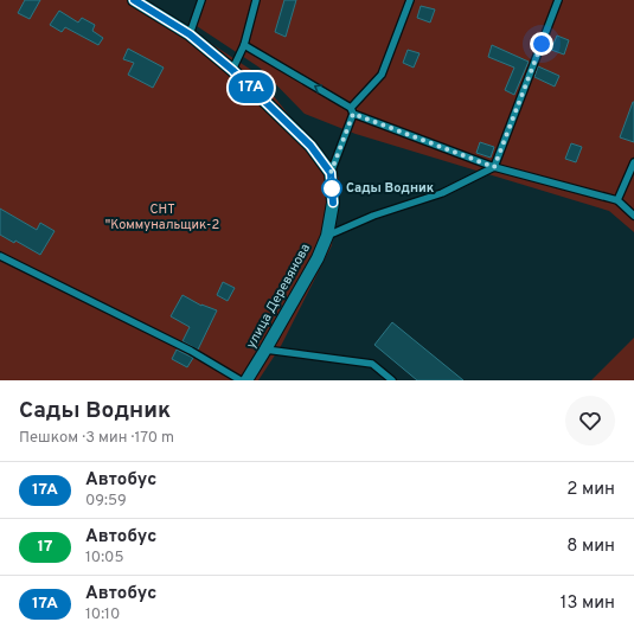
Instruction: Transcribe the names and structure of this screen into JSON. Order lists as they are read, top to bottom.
{
  "streets": {
    "street": ["улица Деревянова"]
  },
  "parks": ["СНТ \"Коммунальщик-2"],
  "places": ["Сады Водник"],
  "lines": ["bus line 17А"],
  "page": {
    "on_map": "17А",
    "heading": ["Сады Водник", "Пешком · 3 мин · 170 m"],
    "list": [
      {
        "mark": "17А",
        "name": "Автобус",
        "note": "09:59",
        "value": "2 мин"
      },
      {
        "mark": "17",
        "name": "Автобус",
        "note": "10:05",
        "value": "8 мин"
      },
      {
        "mark": "17А",
        "name": "Автобус",
        "note": "10:10",
        "value": "13 мин"
      }
    ]
  }
}
